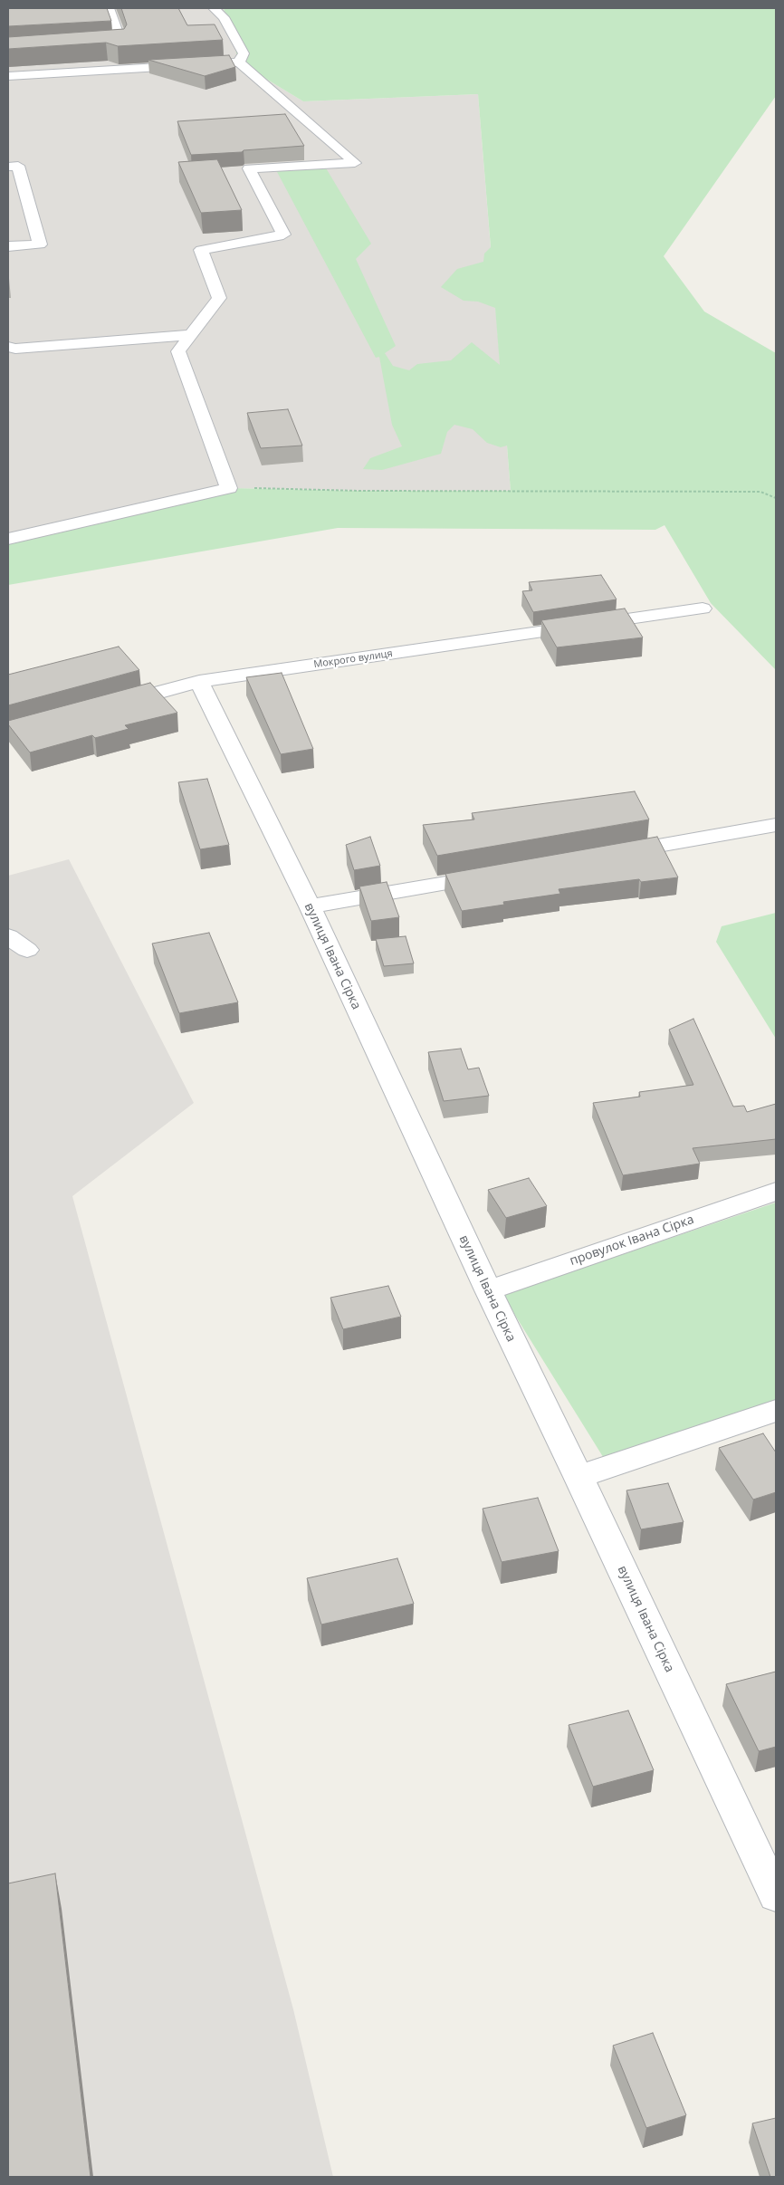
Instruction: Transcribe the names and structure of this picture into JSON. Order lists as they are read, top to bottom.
{
  "streets": {
    "street": ["Мокрого вулиця", "вулиця Івана Сірка", "провулок Івана Сірка"]
  },
  "crossings": [
    ["Мокрого вулиця", "вулиця Івана Сірка"],
    ["вулиця Івана Сірка", "провулок Івана Сірка"]
  ]
}
